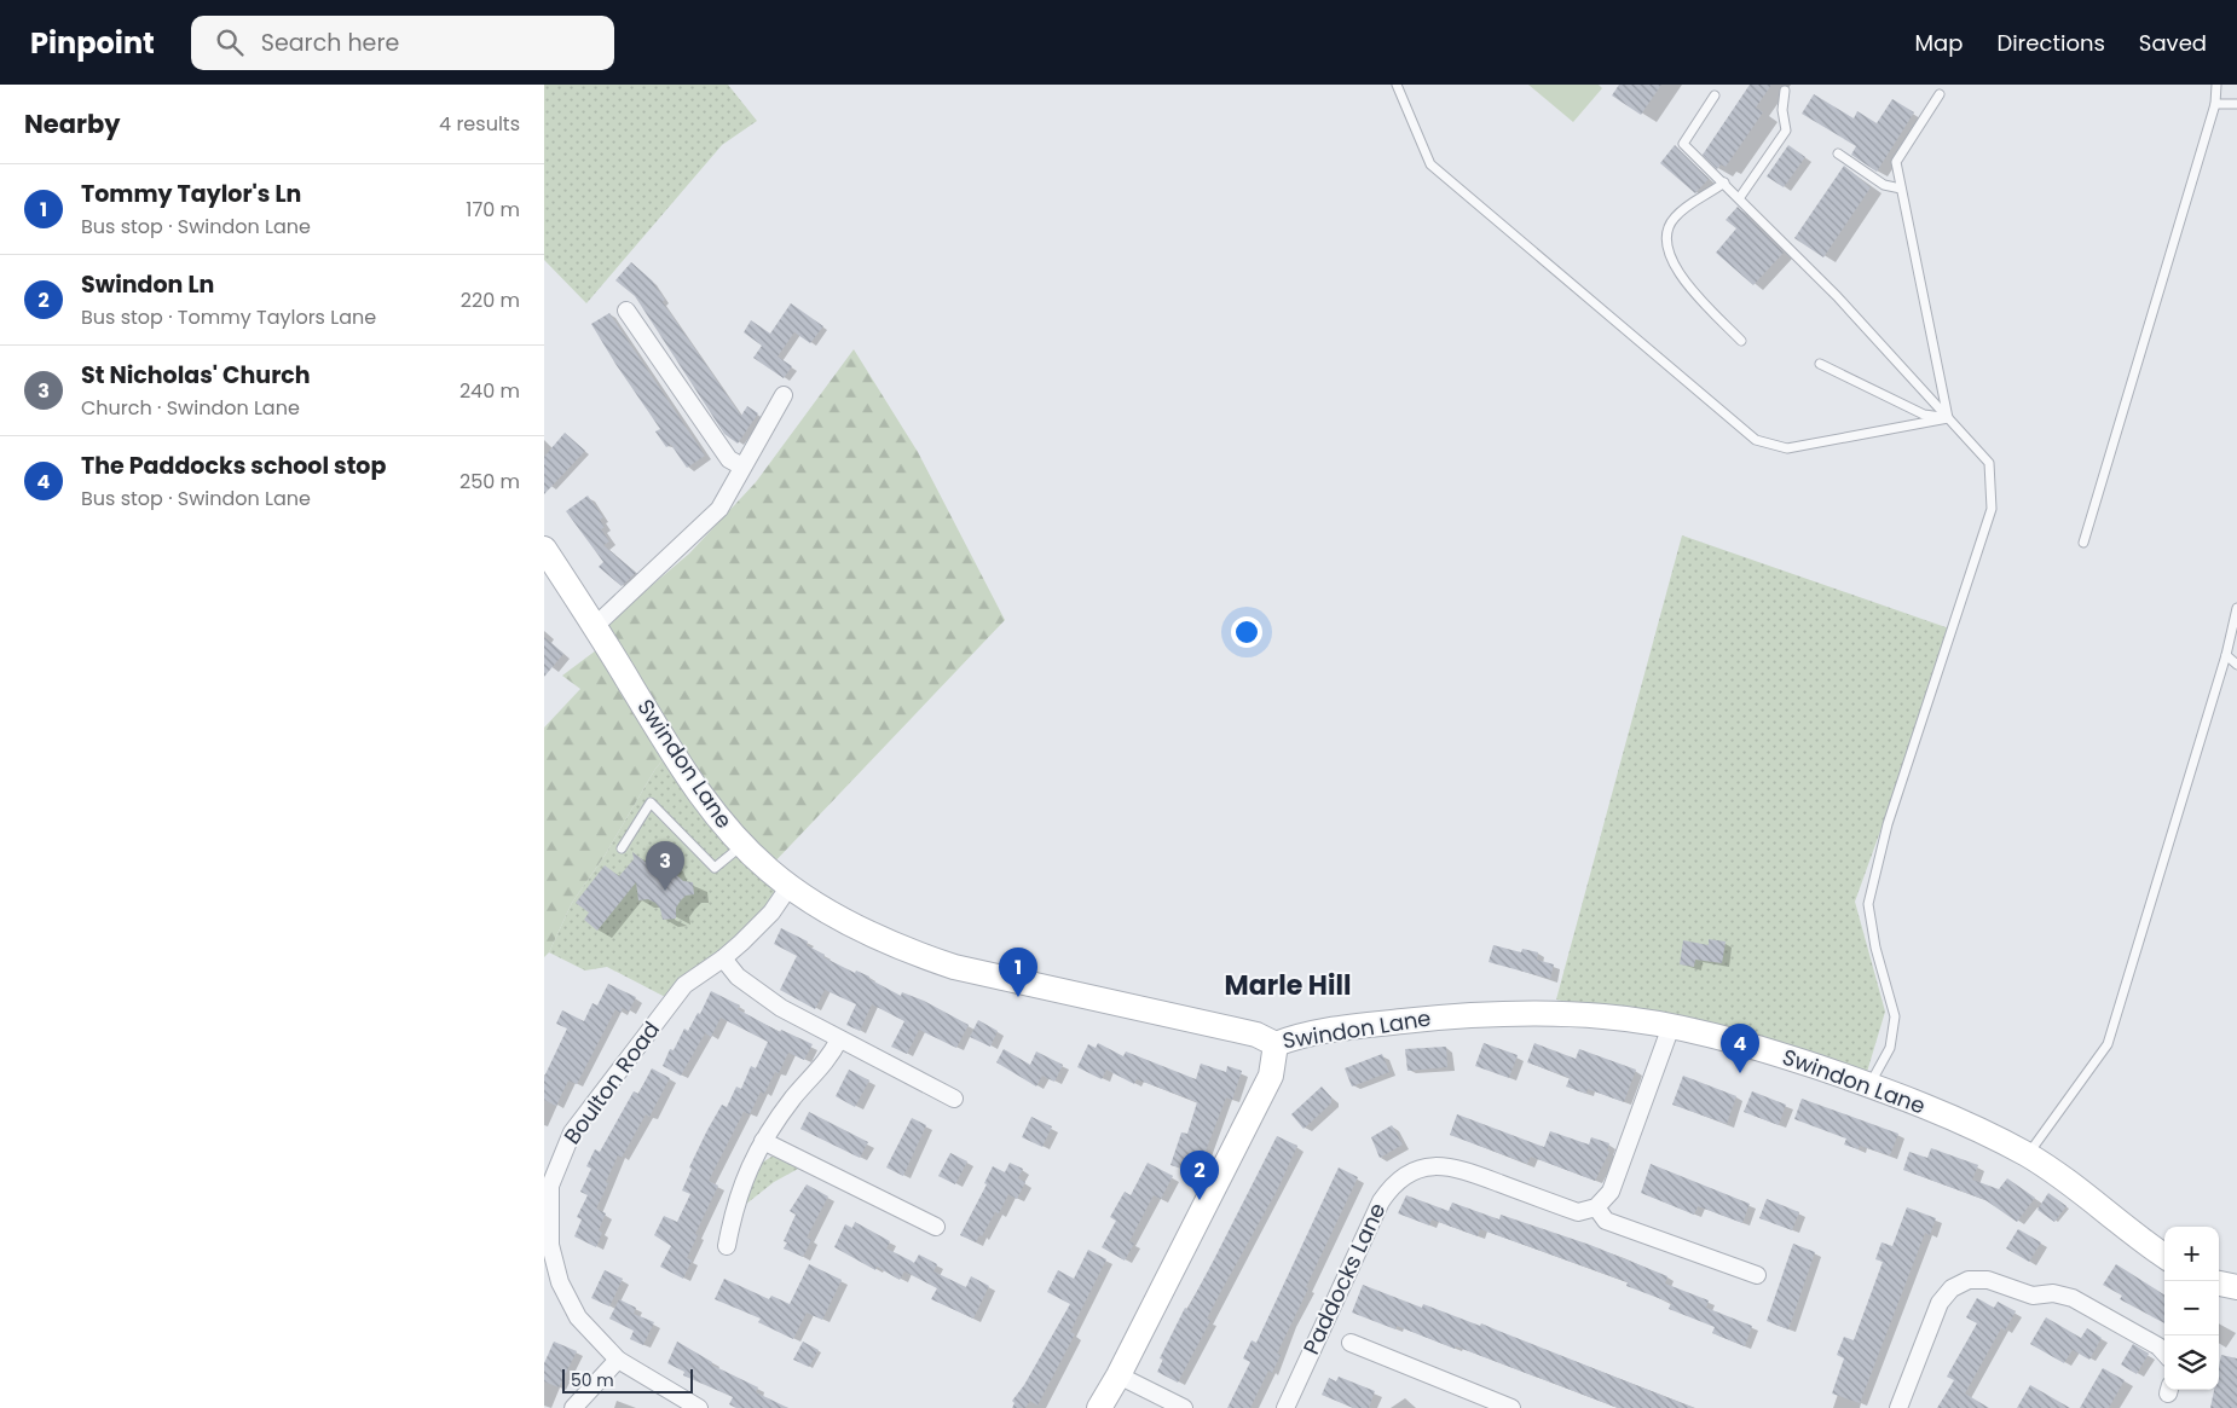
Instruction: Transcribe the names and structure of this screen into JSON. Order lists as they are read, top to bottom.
{
  "streets": {
    "street": ["Swindon Lane", "Boulton Road", "Paddocks Lane"]
  },
  "crossings": [
    ["Swindon Lane", "Boulton Road"]
  ],
  "districts": ["Marle Hill"],
  "scale_bar": "50 m",
  "page": {
    "header": "Pinpoint",
    "search": "Search here",
    "nav": ["Map", "Directions", "Saved"],
    "heading": ["Nearby", "4 results"],
    "list": [
      {
        "mark": "1",
        "name": "Tommy Taylor's Ln",
        "note": "Bus stop · Swindon Lane",
        "value": "170 m"
      },
      {
        "mark": "2",
        "name": "Swindon Ln",
        "note": "Bus stop · Tommy Taylors Lane",
        "value": "220 m"
      },
      {
        "mark": "3",
        "name": "St Nicholas' Church",
        "note": "Church · Swindon Lane",
        "value": "240 m"
      },
      {
        "mark": "4",
        "name": "The Paddocks school stop",
        "note": "Bus stop · Swindon Lane",
        "value": "250 m"
      }
    ],
    "pins": [
      "3",
      "1",
      "4",
      "2"
    ],
    "map_buttons": ["+", "−"],
    "scale": "50 m"
  }
}
